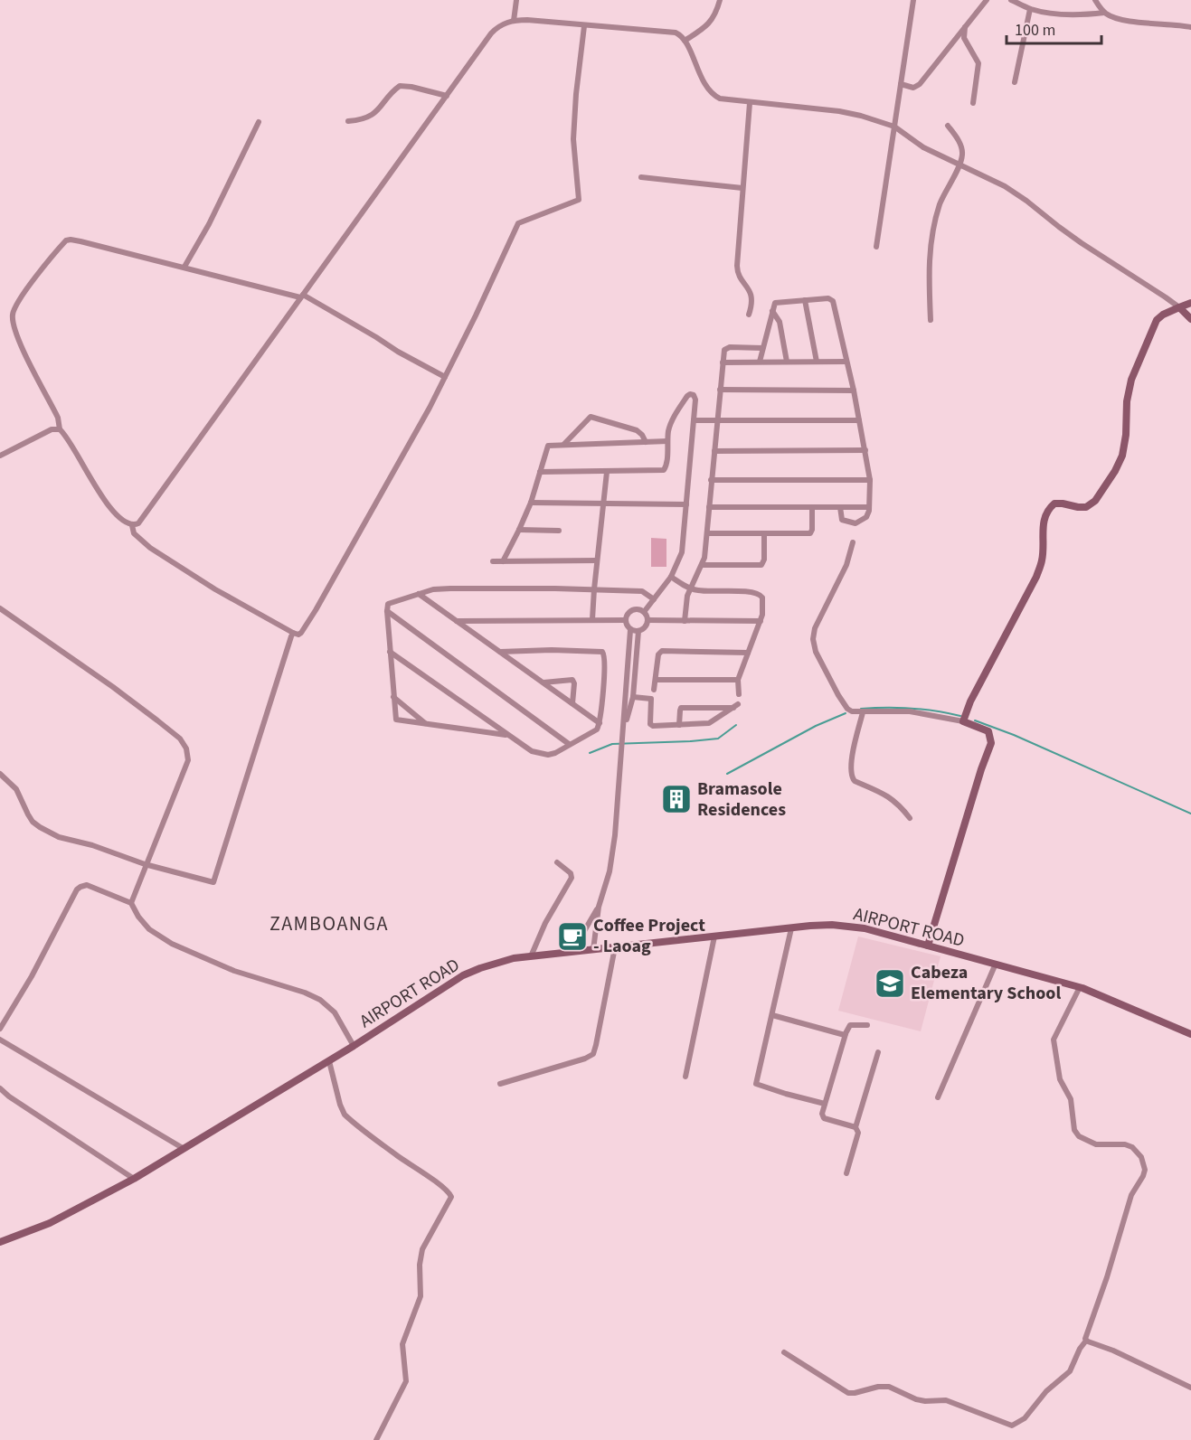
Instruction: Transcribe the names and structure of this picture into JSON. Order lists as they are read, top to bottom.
{
  "streets": {
    "main road": ["AIRPORT ROAD"]
  },
  "districts": ["ZAMBOANGA"],
  "places": {
    "building": ["Bramasole Residences"],
    "cafe": ["Coffee Project - Laoag"],
    "school or university": ["Cabeza Elementary School"]
  },
  "scale_bar": "100 m"
}
